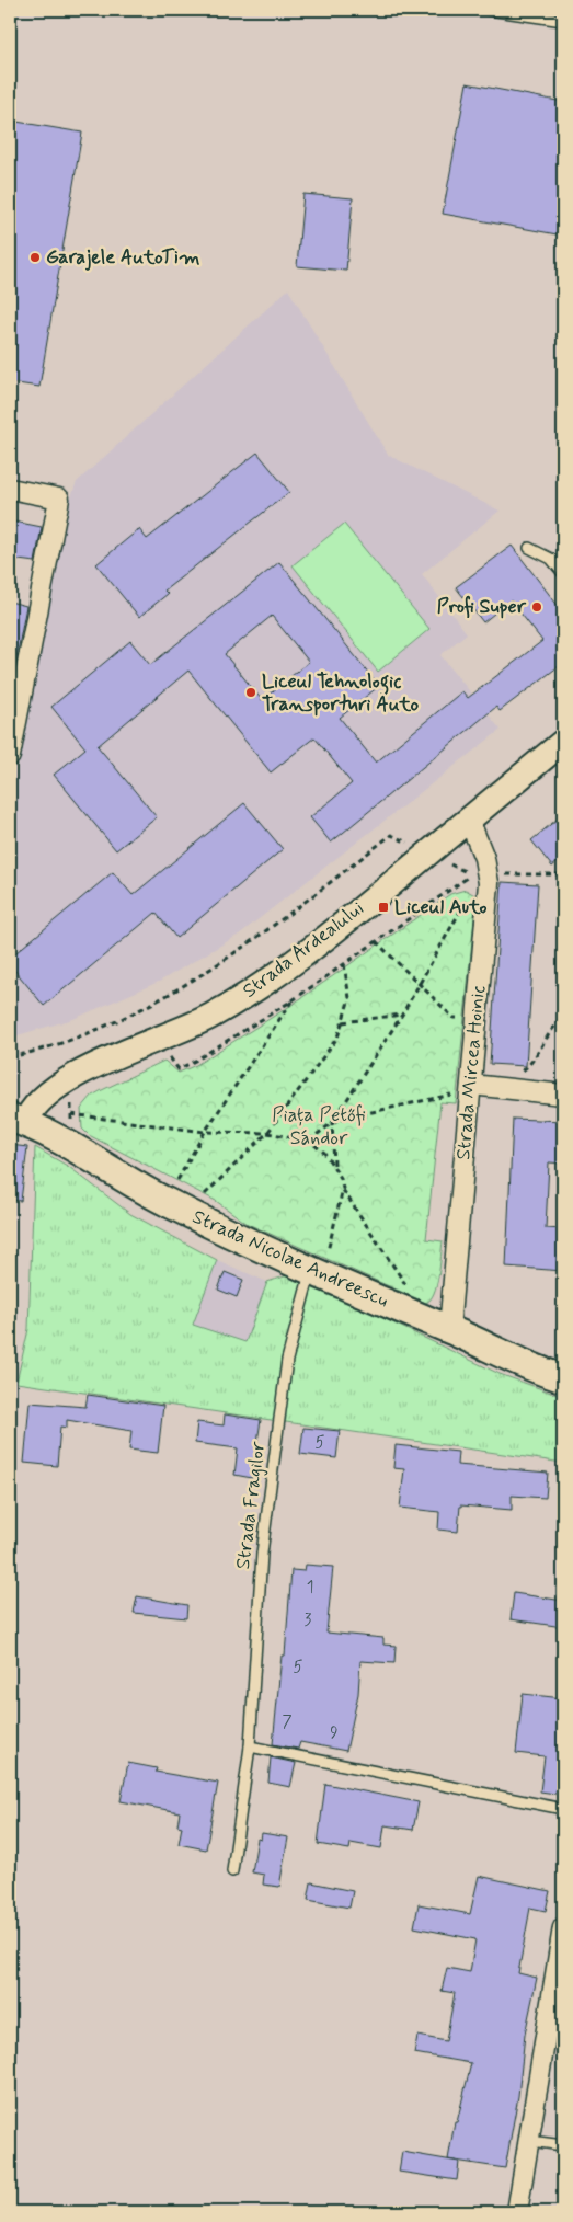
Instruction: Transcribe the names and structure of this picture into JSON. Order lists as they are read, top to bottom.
{
  "streets": {
    "main road": ["Strada Nicolae Andreescu"],
    "street": ["Strada Ardealului", "Strada Mircea Hoinic"],
    "lane": ["Strada Fragilor"]
  },
  "crossings": [
    ["Strada Ardealului", "Strada Mircea Hoinic"],
    ["Strada Ardealului", "Strada Nicolae Andreescu"],
    ["Strada Mircea Hoinic", "Strada Nicolae Andreescu"],
    ["Strada Nicolae Andreescu", "Strada Fragilor"]
  ],
  "parks": ["Piața Petőfi Sándor"],
  "places": {
    "other": ["Garajele AutoTim", "Profi Super", "Liceul Tehnologic Transporturi Auto"],
    "transit": ["Liceul Auto"]
  },
  "house_numbers": [
    "5",
    "1",
    "3",
    "5",
    "7",
    "9"
  ]
}
